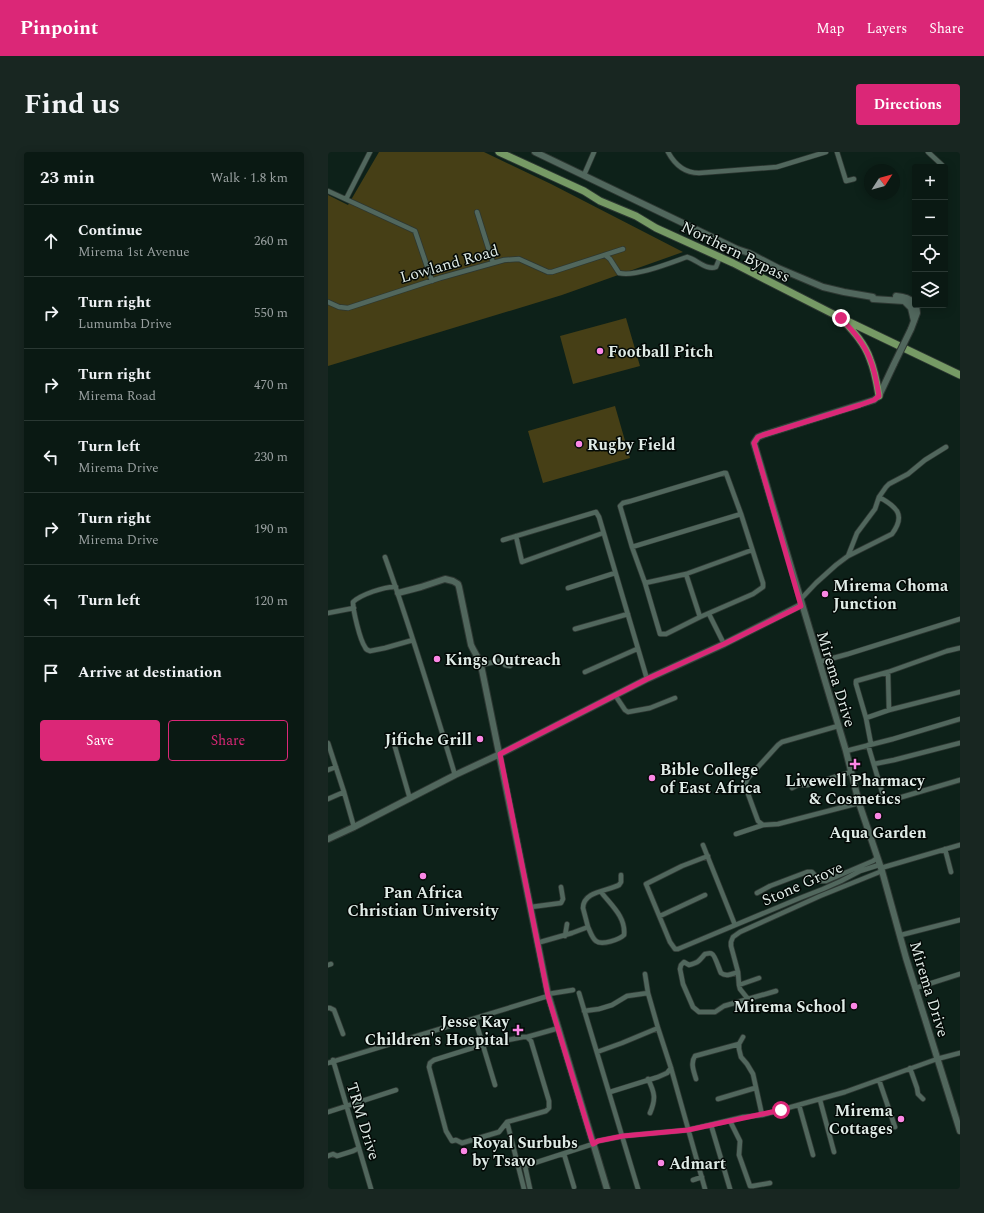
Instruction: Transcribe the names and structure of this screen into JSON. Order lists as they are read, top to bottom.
{
  "streets": {
    "main road": ["Northern Bypass"],
    "street": [
      "Lowland Road",
      "Mirema Drive",
      "Stone Grove",
      "TRM Drive"
    ]
  },
  "crossings": [
    ["Mirema Drive", "Stone Grove"]
  ],
  "places": {
    "other": [
      "Football Pitch",
      "Rugby Field",
      "Mirema Choma Junction",
      "Kings Outreach",
      "Jifiche Grill",
      "Bible College of East Africa",
      "Aqua Garden",
      "Pan Africa Christian University",
      "Mirema School",
      "Mirema Cottages",
      "Royal Surbubs by Tsavo",
      "Admart"
    ],
    "health": ["Livewell Pharmacy & Cosmetics", "Jesse Kay Children's Hospital"]
  },
  "north": "top right",
  "page": {
    "header": "Pinpoint",
    "nav": ["Map", "Layers", "Share"],
    "title": "Find us",
    "buttons": [
      "Directions",
      ["Save", "Share"]
    ],
    "heading": ["23 min", "Walk · 1.8 km"],
    "map_buttons": ["+", "−"],
    "list": [
      ["Continue", "Mirema 1st Avenue", "260 m"],
      ["Turn right", "Lumumba Drive", "550 m"],
      ["Turn right", "Mirema Road", "470 m"],
      ["Turn left", "Mirema Drive", "230 m"],
      ["Turn right", "Mirema Drive", "190 m"],
      ["Turn left", "120 m"],
      "Arrive at destination"
    ]
  }
}
